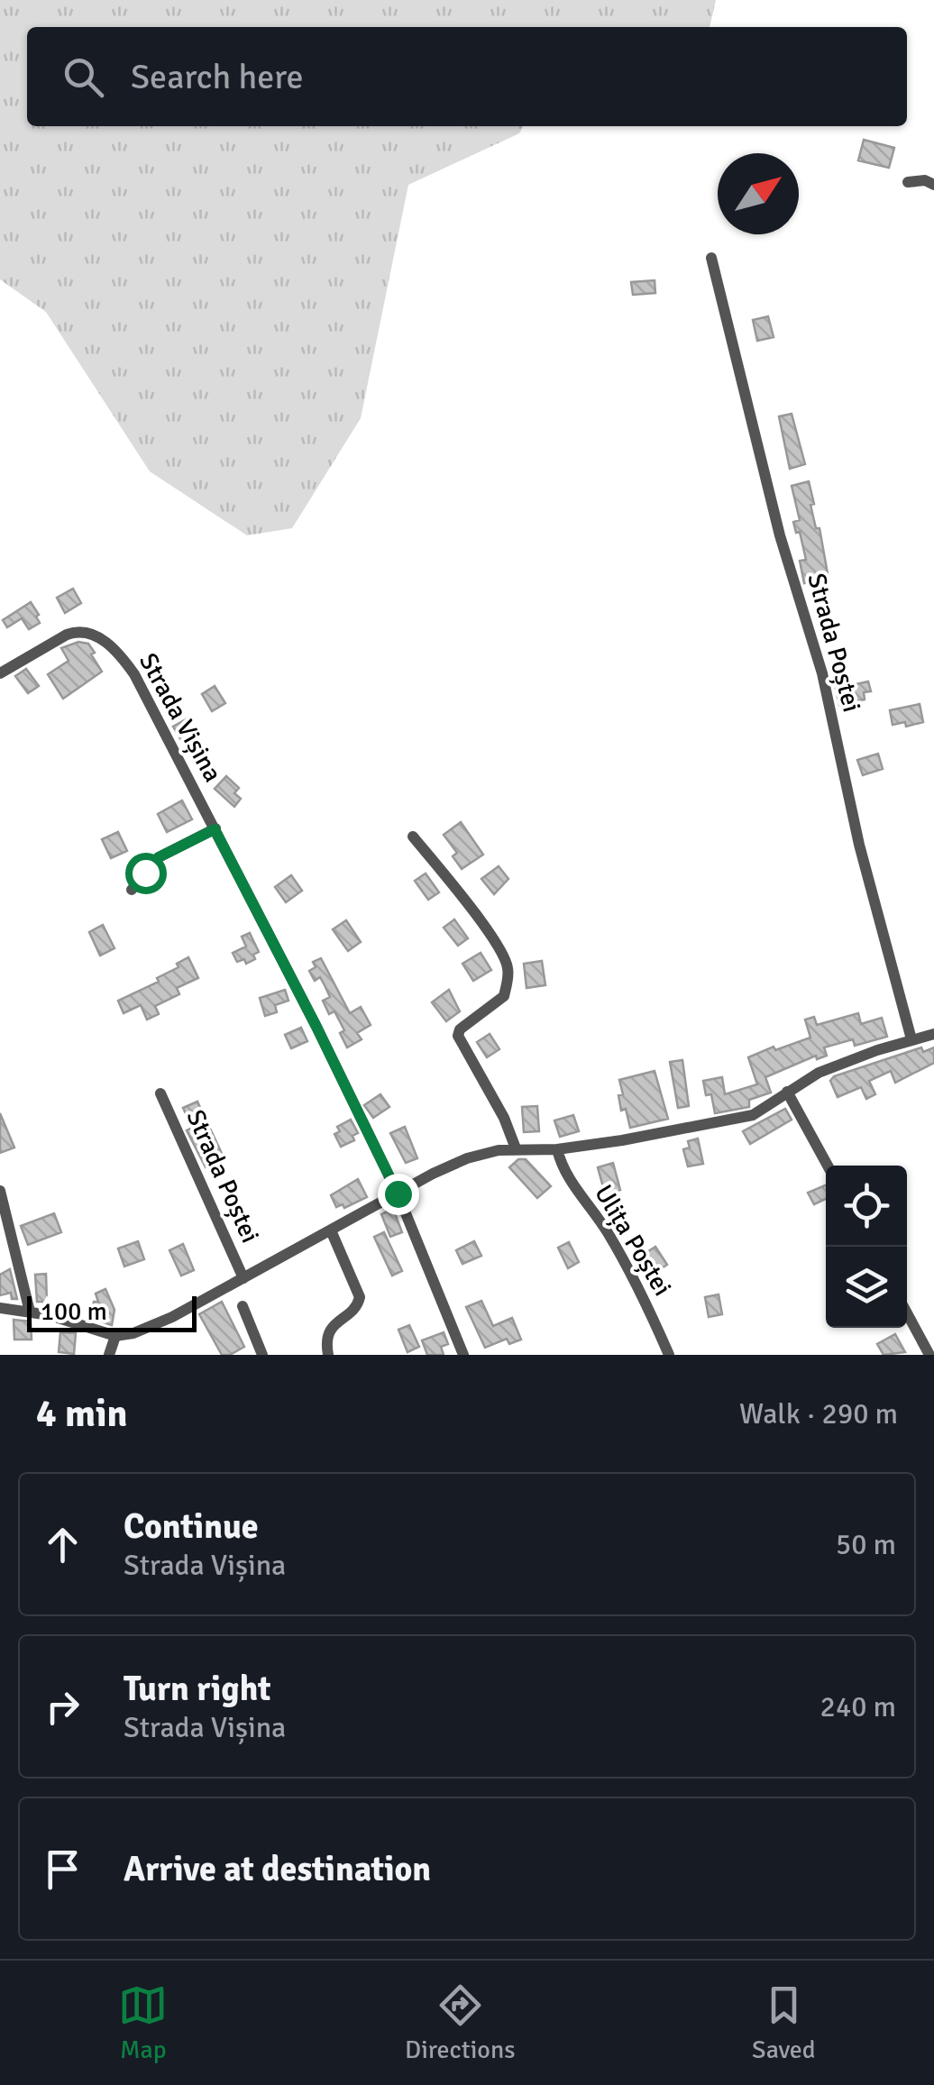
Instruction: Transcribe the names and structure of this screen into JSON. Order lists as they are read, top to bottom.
{
  "streets": {
    "street": ["Strada Poștei", "Strada Vișina", "Ulița Poștei"]
  },
  "crossings": [
    ["Strada Poștei", "Strada Vișina"],
    ["Strada Poștei", "Ulița Poștei"]
  ],
  "scale_bar": "100 m",
  "north": "top right",
  "page": {
    "search": "Search here",
    "scale": "100 m",
    "heading": ["4 min", "Walk · 290 m"],
    "list": [
      ["Continue", "Strada Vișina", "50 m"],
      ["Turn right", "Strada Vișina", "240 m"],
      "Arrive at destination"
    ],
    "nav": ["Map", "Directions", "Saved"]
  }
}
